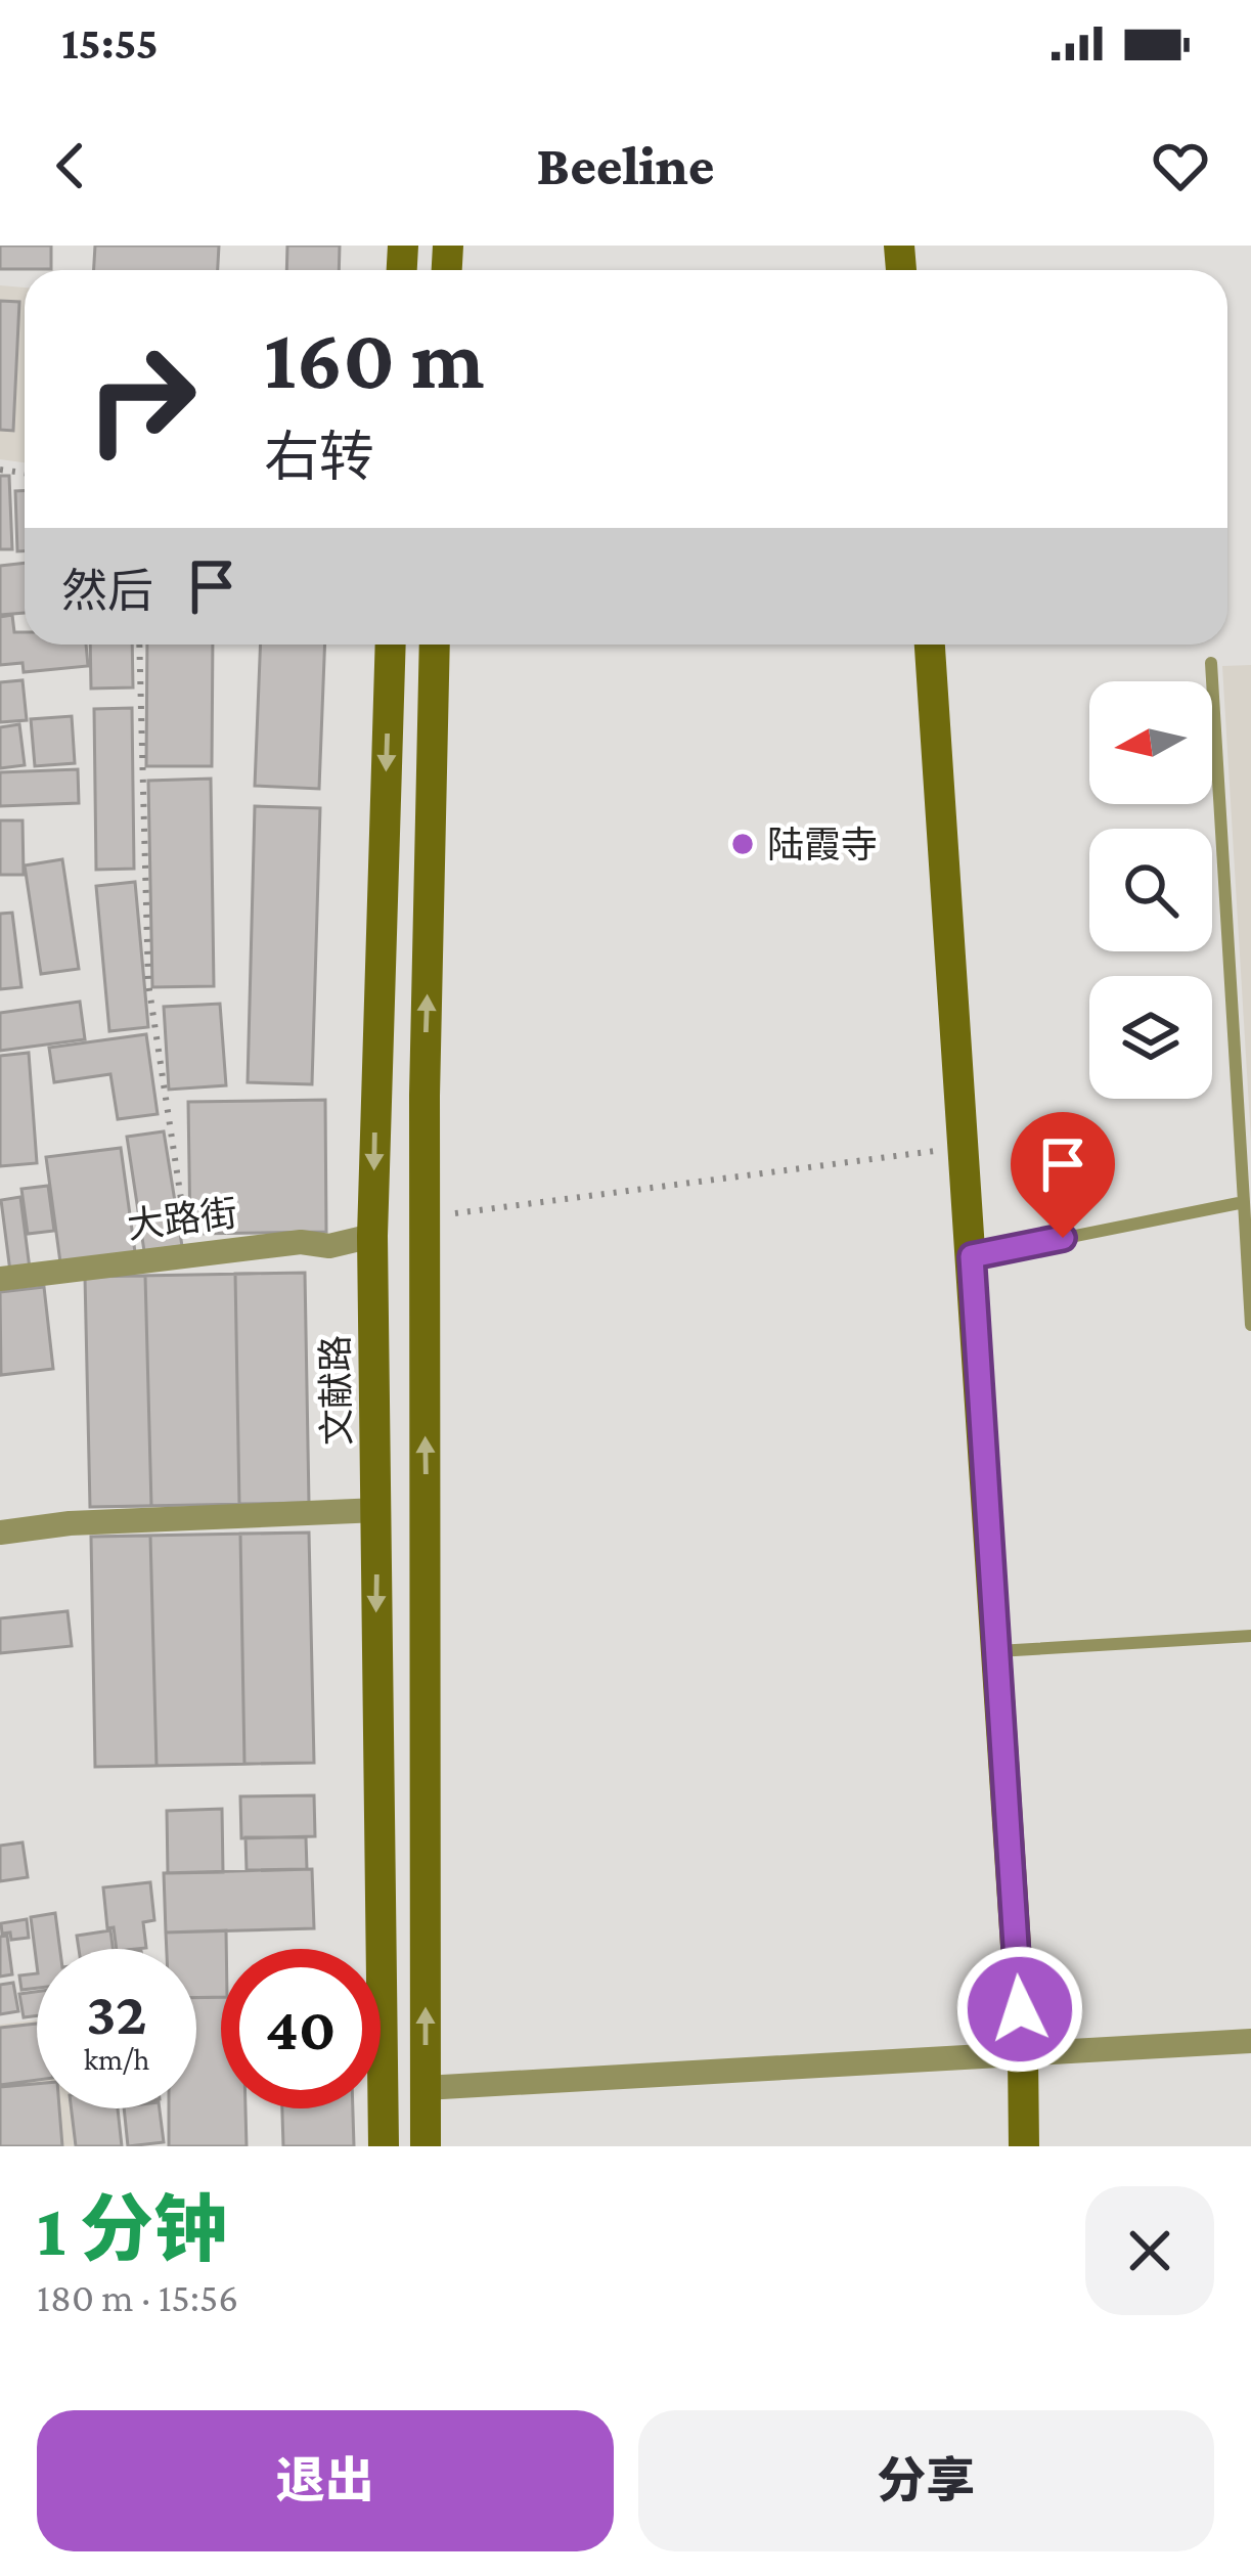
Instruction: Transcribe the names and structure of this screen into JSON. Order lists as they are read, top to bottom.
{
  "streets": {
    "main road": ["文献路"],
    "street": ["大路街"]
  },
  "crossings": [
    ["大路街", "文献路"]
  ],
  "places": ["陆霞寺"],
  "north": "left",
  "page": {
    "status": "15:55",
    "header": "Beeline",
    "turn": ["160 m", "右转"],
    "then": "然后",
    "speed": "32 km/h",
    "limit": "40",
    "heading": ["1 分钟", "180 m · 15:56"],
    "buttons": ["退出", "分享"]
  }
}
